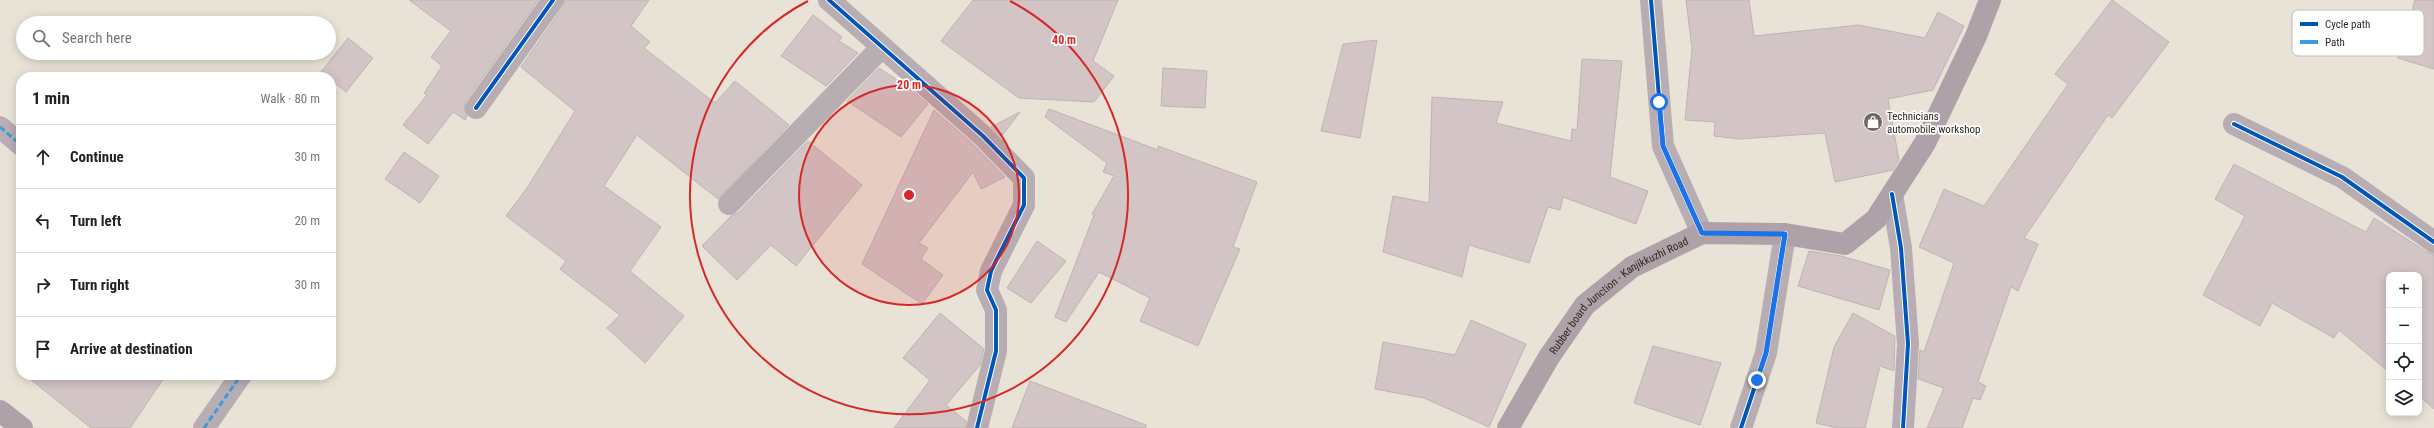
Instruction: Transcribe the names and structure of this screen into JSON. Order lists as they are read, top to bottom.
{
  "streets": {
    "main road": ["Rubber board Junction - Kanjikkuzhi Road"]
  },
  "places": {
    "shop": ["Technicians automobile workshop"]
  },
  "legend": ["Cycle path", "Path"],
  "page": {
    "search": "Search here",
    "heading": ["1 min", "Walk · 80 m"],
    "list": [
      ["Continue", "30 m"],
      ["Turn left", "20 m"],
      ["Turn right", "30 m"],
      "Arrive at destination"
    ],
    "map_buttons": ["+", "−"]
  },
  "rings": ["40 m", "20 m"]
}
